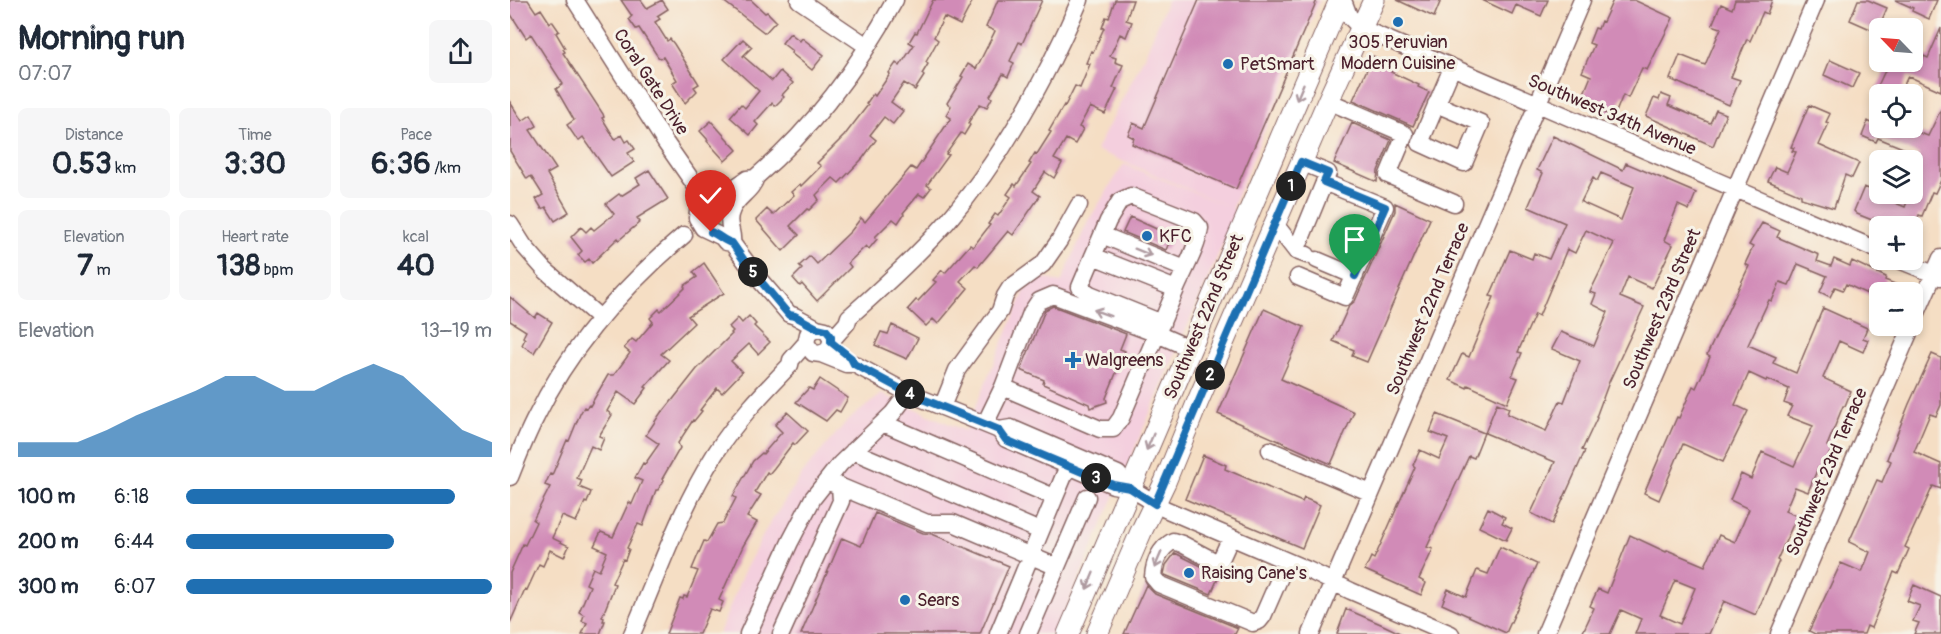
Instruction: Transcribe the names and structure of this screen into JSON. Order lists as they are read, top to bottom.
{
  "streets": {
    "main road": ["Southwest 22nd Street"],
    "street": [
      "Coral Gate Drive",
      "Southwest 34th Avenue",
      "Southwest 22nd Terrace",
      "Southwest 23rd Street",
      "Southwest 23rd Terrace"
    ]
  },
  "crossings": [
    ["Southwest 34th Avenue", "Southwest 22nd Terrace"],
    ["Southwest 34th Avenue", "Southwest 23rd Street"],
    ["Southwest 34th Avenue", "Southwest 22nd Street"]
  ],
  "places": {
    "other": [
      "305 Peruvian Modern Cuisine",
      "PetSmart",
      "KFC",
      "Raising Cane's",
      "Sears"
    ],
    "health": ["Walgreens"]
  },
  "north": "top left",
  "page": {
    "heading": ["Morning run", "07:07"],
    "map_buttons": ["+", "−"],
    "stats": [
      ["Distance", "0.53 km"],
      ["Time", "3:30"],
      ["Pace", "6:36 /km"],
      ["Elevation", "7 m"],
      ["Heart rate", "138 bpm"],
      ["kcal", "40"]
    ],
    "pins": [
      "1",
      "5",
      "2",
      "4",
      "3"
    ],
    "chart": ["Elevation", "13–19 m"],
    "list": [
      {
        "name": "100 m",
        "note": "6:18"
      },
      {
        "name": "200 m",
        "note": "6:44"
      },
      {
        "name": "300 m",
        "note": "6:07"
      }
    ]
  }
}
